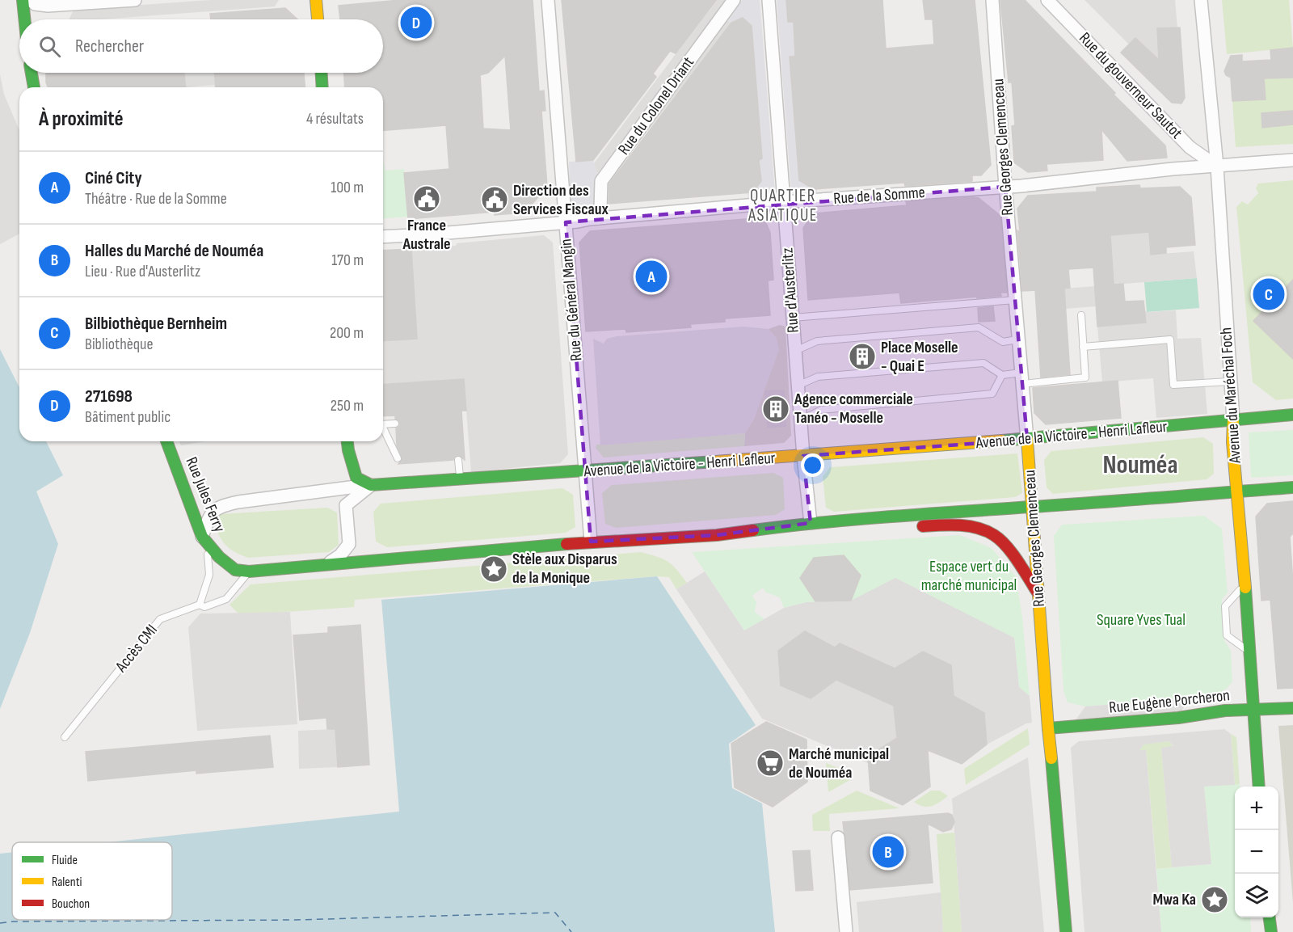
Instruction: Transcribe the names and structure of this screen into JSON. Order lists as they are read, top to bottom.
{
  "streets": {
    "main road": [
      "Rue Georges Clemenceau",
      "Avenue du Maréchal Foch",
      "Avenue de la Victoire - Henri Lafleur",
      "Rue Jules Ferry",
      "Rue Eugène Porcheron"
    ],
    "street": [
      "Rue du gouverneur Sautot",
      "Rue du Colonel Driant",
      "Rue de la Somme",
      "Rue d'Austerlitz",
      "Rue du Général Mangin"
    ],
    "lane": ["Accès CMI"]
  },
  "crossings": [
    ["Rue du gouverneur Sautot", "Rue de la Somme"],
    ["Rue du gouverneur Sautot", "Avenue du Maréchal Foch"],
    ["Rue du Colonel Driant", "Rue de la Somme"],
    ["Rue Georges Clemenceau", "Rue de la Somme"],
    ["Rue Georges Clemenceau", "Avenue de la Victoire - Henri Lafleur"],
    ["Rue Georges Clemenceau", "Rue Eugène Porcheron"],
    ["Rue de la Somme", "Rue d'Austerlitz"],
    ["Rue de la Somme", "Rue du Général Mangin"],
    ["Rue de la Somme", "Avenue du Maréchal Foch"],
    ["Rue d'Austerlitz", "Avenue de la Victoire - Henri Lafleur"],
    ["Rue du Général Mangin", "Avenue de la Victoire - Henri Lafleur"],
    ["Avenue du Maréchal Foch", "Avenue de la Victoire - Henri Lafleur"],
    ["Avenue du Maréchal Foch", "Rue Eugène Porcheron"],
    ["Avenue de la Victoire - Henri Lafleur", "Rue Jules Ferry"],
    ["Rue Jules Ferry", "Accès CMI"]
  ],
  "districts": ["QUARTIER ASIATIQUE", "Nouméa"],
  "parks": ["Espace vert du marché municipal", "Square Yves Tual"],
  "places": {
    "public building": ["France Australe", "Direction des Services Fiscaux"],
    "building": ["Place Moselle - Quai E", "Agence commerciale Tanéo - Moselle"],
    "place": ["Stèle aux Disparus de la Monique", "Mwa Ka"],
    "supermarket": ["Marché municipal de Nouméa"]
  },
  "legend": ["Fluide", "Ralenti", "Bouchon"],
  "page": {
    "pins": [
      "D",
      "A",
      "C",
      "B"
    ],
    "search": "Rechercher",
    "heading": ["À proximité", "4 résultats"],
    "list": [
      {
        "mark": "A",
        "name": "Ciné City",
        "note": "Théâtre · Rue de la Somme",
        "value": "100 m"
      },
      {
        "mark": "B",
        "name": "Halles du Marché de Nouméa",
        "note": "Lieu · Rue d'Austerlitz",
        "value": "170 m"
      },
      {
        "mark": "C",
        "name": "Bilbiothèque Bernheim",
        "note": "Bibliothèque",
        "value": "200 m"
      },
      {
        "mark": "D",
        "name": "271698",
        "note": "Bâtiment public",
        "value": "250 m"
      }
    ],
    "map_buttons": ["+", "−"]
  }
}
